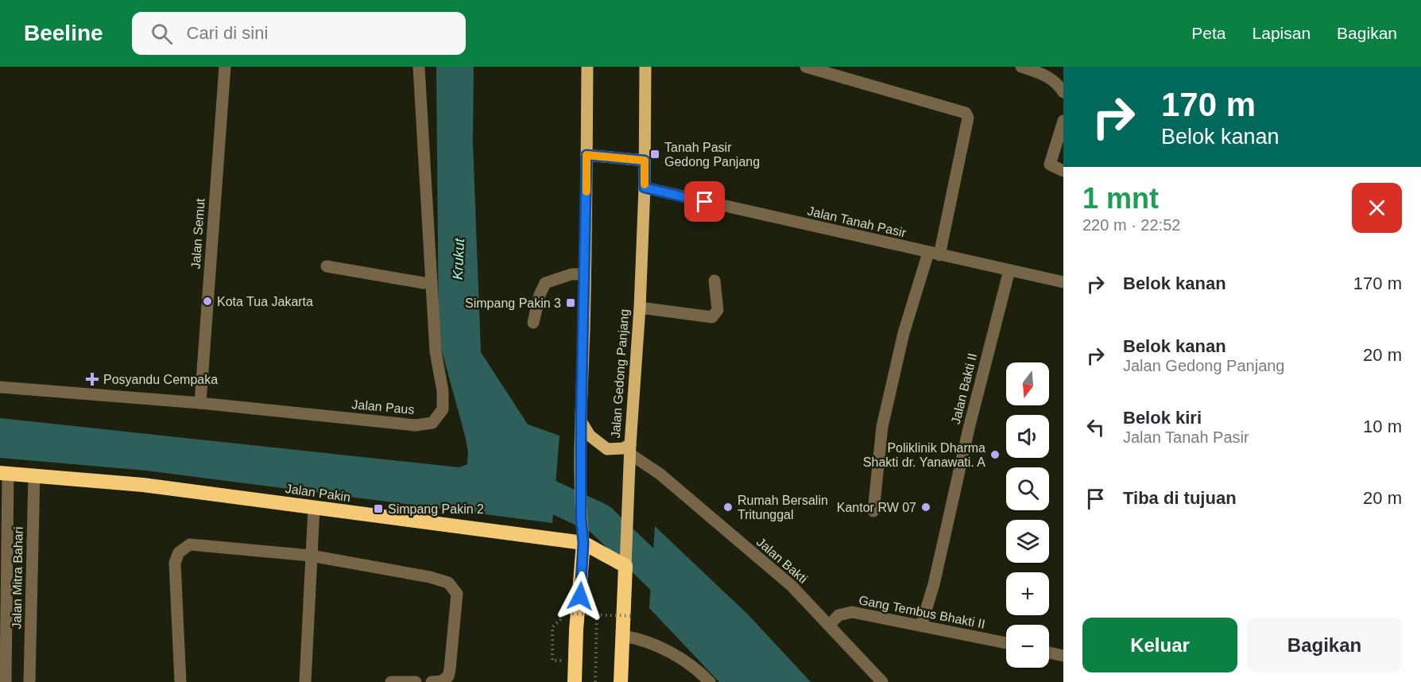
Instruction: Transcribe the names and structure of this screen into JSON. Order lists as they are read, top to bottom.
{
  "streets": {
    "highway": ["Jalan Gedong Panjang", "Jalan Pakin"],
    "street": [
      "Jalan Tanah Pasir",
      "Jalan Semut",
      "Jalan Bakti II",
      "Jalan Paus",
      "Jalan Bakti",
      "Jalan Mitra Bahari",
      "Gang Tembus Bhakti II"
    ]
  },
  "crossings": [
    ["Jalan Tanah Pasir", "Jalan Gedong Panjang"],
    ["Jalan Tanah Pasir", "Jalan Bakti II"],
    ["Jalan Semut", "Jalan Paus"],
    ["Jalan Gedong Panjang", "Jalan Pakin"],
    ["Jalan Gedong Panjang", "Jalan Bakti"],
    ["Jalan Bakti II", "Gang Tembus Bhakti II"],
    ["Jalan Pakin", "Jalan Mitra Bahari"],
    ["Jalan Bakti", "Gang Tembus Bhakti II"]
  ],
  "water": ["Krukut"],
  "places": {
    "transit": ["Tanah Pasir Gedong Panjang", "Simpang Pakin 3", "Simpang Pakin 2"],
    "other": [
      "Kota Tua Jakarta",
      "Poliklinik Dharma Shakti dr. Yanawati. A",
      "Rumah Bersalin Tritunggal",
      "Kantor RW 07"
    ],
    "health": ["Posyandu Cempaka"]
  },
  "north": "bottom",
  "page": {
    "header": "Beeline",
    "search": "Cari di sini",
    "nav": ["Peta", "Lapisan", "Bagikan"],
    "turn": ["170 m", "Belok kanan"],
    "heading": ["1 mnt", "220 m · 22:52"],
    "list": [
      {
        "name": "Belok kanan",
        "value": "170 m"
      },
      {
        "name": "Belok kanan",
        "note": "Jalan Gedong Panjang",
        "value": "20 m"
      },
      {
        "name": "Belok kiri",
        "note": "Jalan Tanah Pasir",
        "value": "10 m"
      },
      {
        "name": "Tiba di tujuan",
        "value": "20 m"
      }
    ],
    "map_buttons": ["+", "−"],
    "buttons": ["Keluar", "Bagikan"]
  }
}
